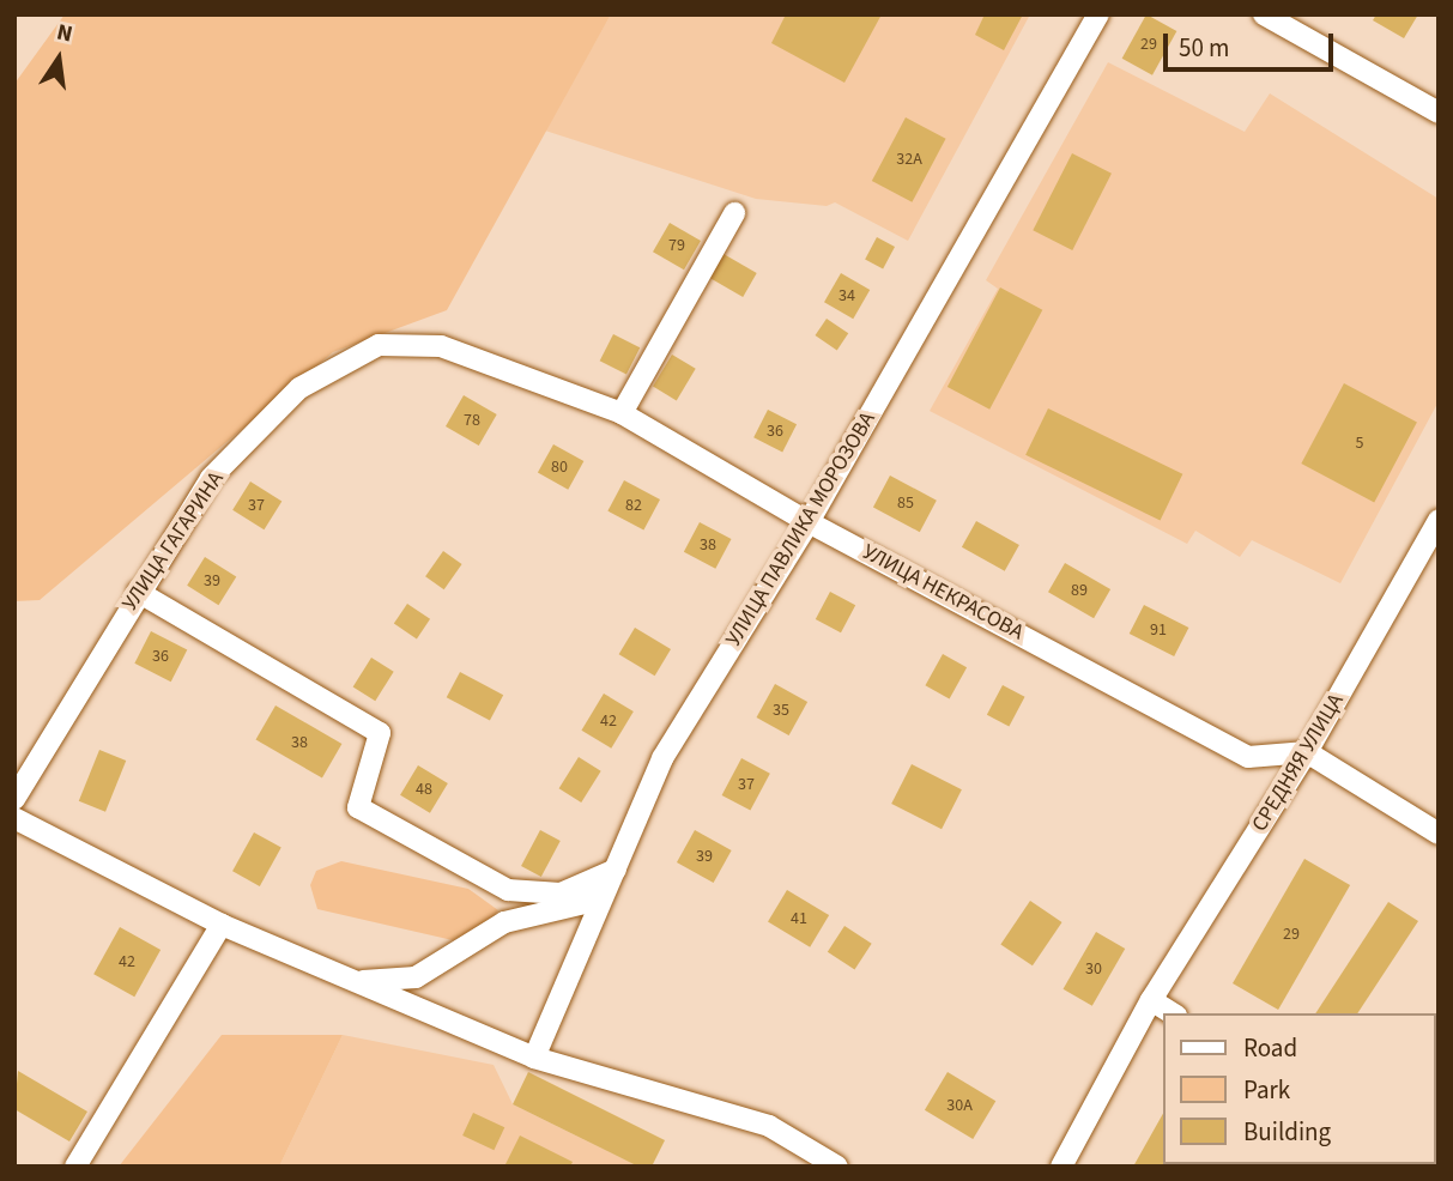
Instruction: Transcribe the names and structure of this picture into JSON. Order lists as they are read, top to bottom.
{
  "streets": {
    "street": [
      "УЛИЦА ПАВЛИКА МОРОЗОВА",
      "УЛИЦА ГАГАРИНА",
      "УЛИЦА НЕКРАСОВА",
      "СРЕДНЯЯ УЛИЦА"
    ]
  },
  "crossings": [
    ["УЛИЦА ПАВЛИКА МОРОЗОВА", "УЛИЦА НЕКРАСОВА"],
    ["УЛИЦА ГАГАРИНА", "УЛИЦА НЕКРАСОВА"],
    ["УЛИЦА НЕКРАСОВА", "СРЕДНЯЯ УЛИЦА"]
  ],
  "house_numbers": [
    "29",
    "32А",
    "79",
    "34",
    "78",
    "36",
    "5",
    "80",
    "85",
    "37",
    "82",
    "38",
    "39",
    "89",
    "91",
    "36",
    "35",
    "42",
    "38",
    "37",
    "48",
    "39",
    "41",
    "29",
    "42",
    "30",
    "30А"
  ],
  "legend": ["Road", "Park", "Building"],
  "scale_bar": "50 m",
  "north": "top"
}
